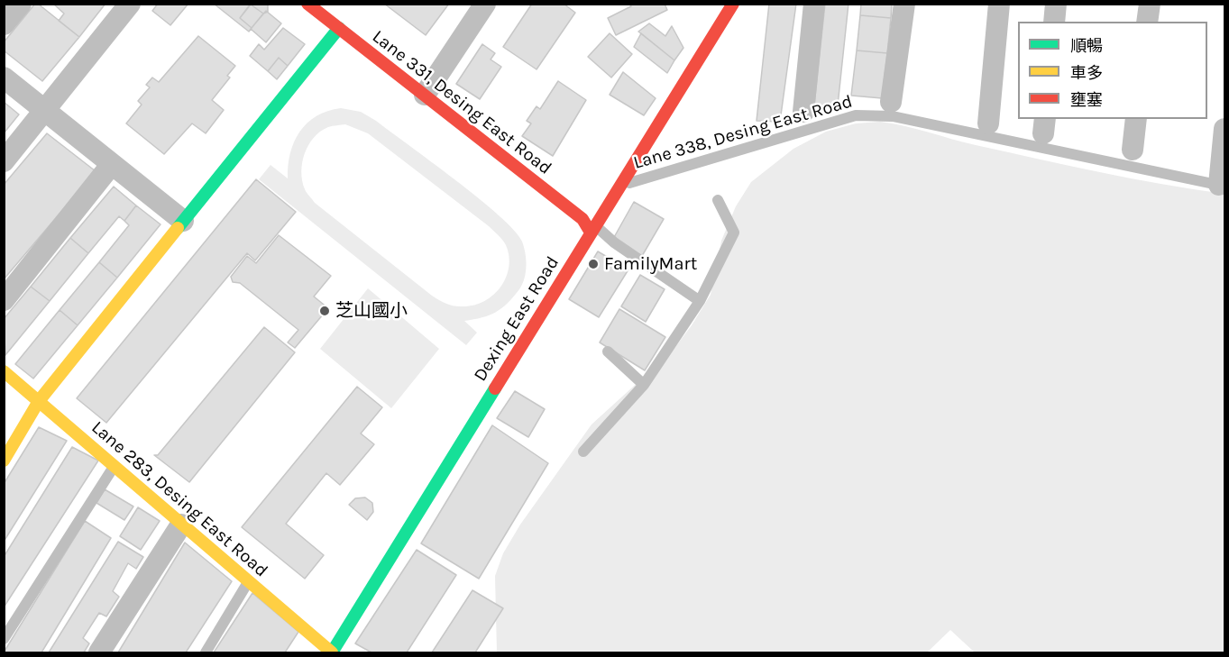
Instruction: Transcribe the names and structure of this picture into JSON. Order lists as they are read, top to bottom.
{
  "streets": {
    "street": ["Lane 331, Desing East Road", "Dexing East Road", "Lane 283, Desing East Road"],
    "lane": ["Lane 338, Desing East Road"]
  },
  "crossings": [
    ["Lane 331, Desing East Road", "Dexing East Road"],
    ["Lane 338, Desing East Road", "Dexing East Road"],
    ["Dexing East Road", "Lane 283, Desing East Road"]
  ],
  "places": ["FamilyMart", "芝山國小"],
  "legend": ["順暢", "車多", "壅塞"]
}
